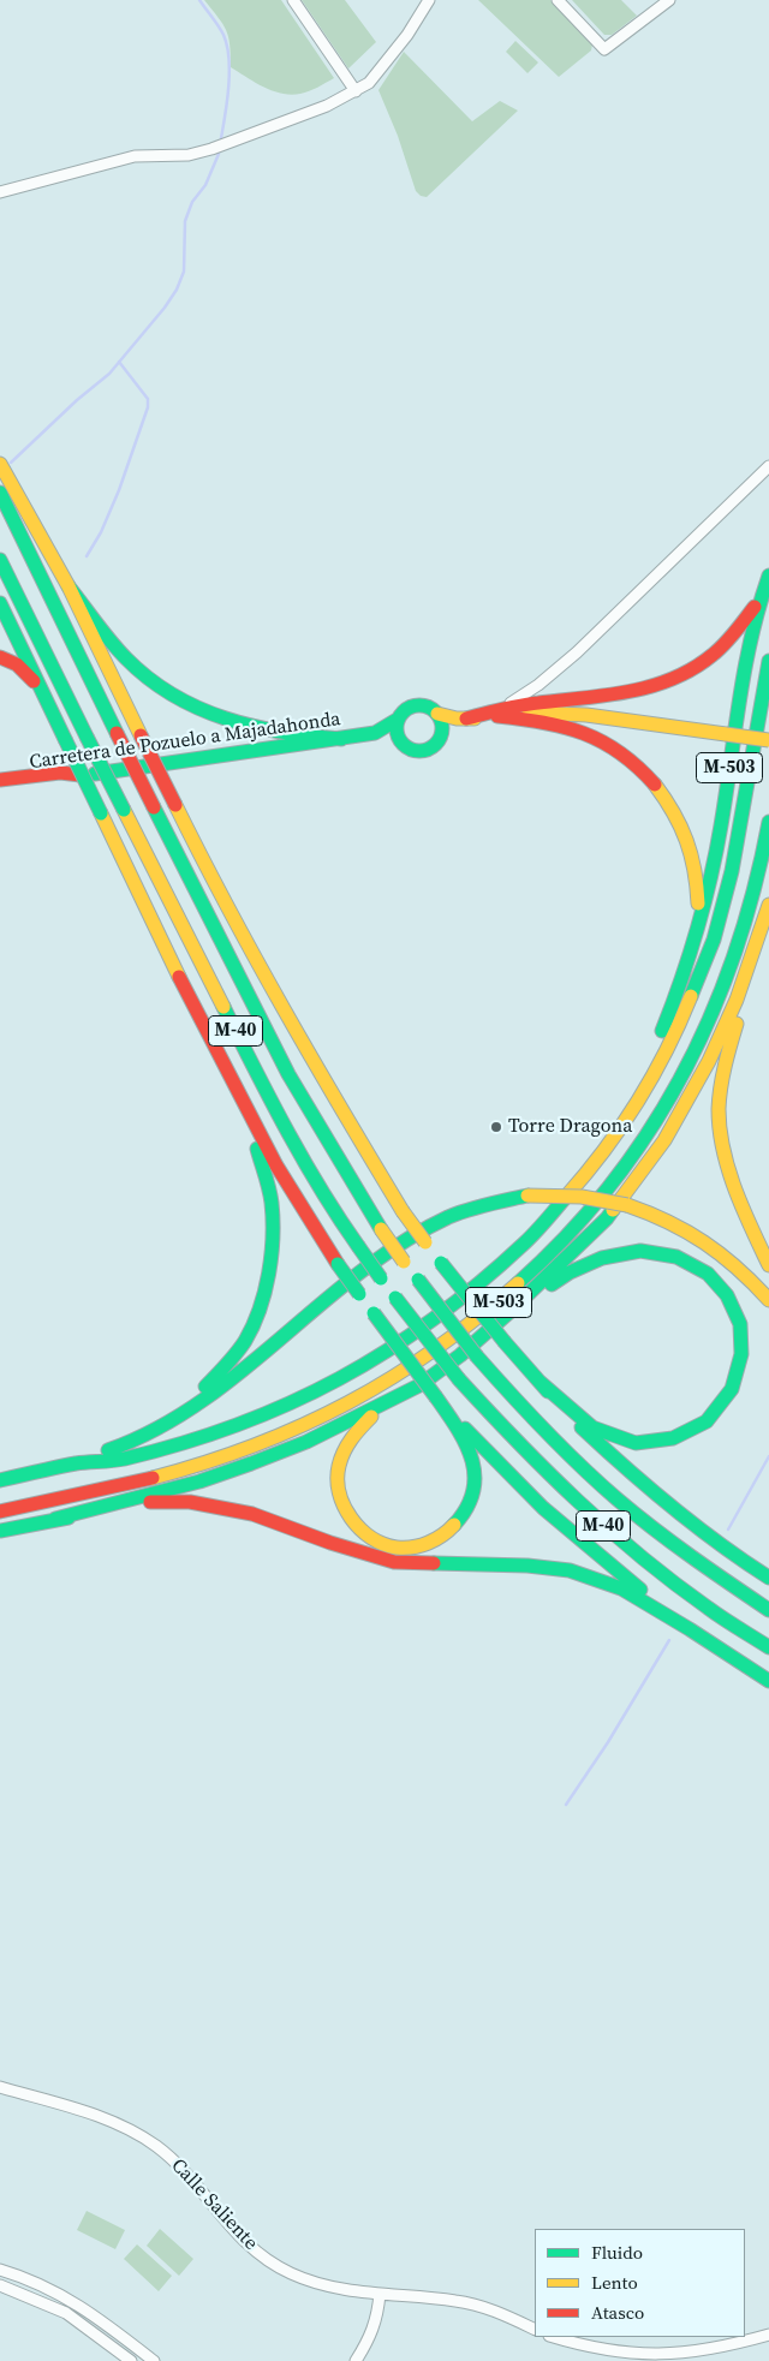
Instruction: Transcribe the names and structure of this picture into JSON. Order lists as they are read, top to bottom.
{
  "streets": {
    "main road": ["Carretera de Pozuelo a Majadahonda", "M-503", "M-40"],
    "street": ["Calle Saliente"]
  },
  "places": ["Torre Dragona"],
  "legend": ["Fluido", "Lento", "Atasco"]
}
